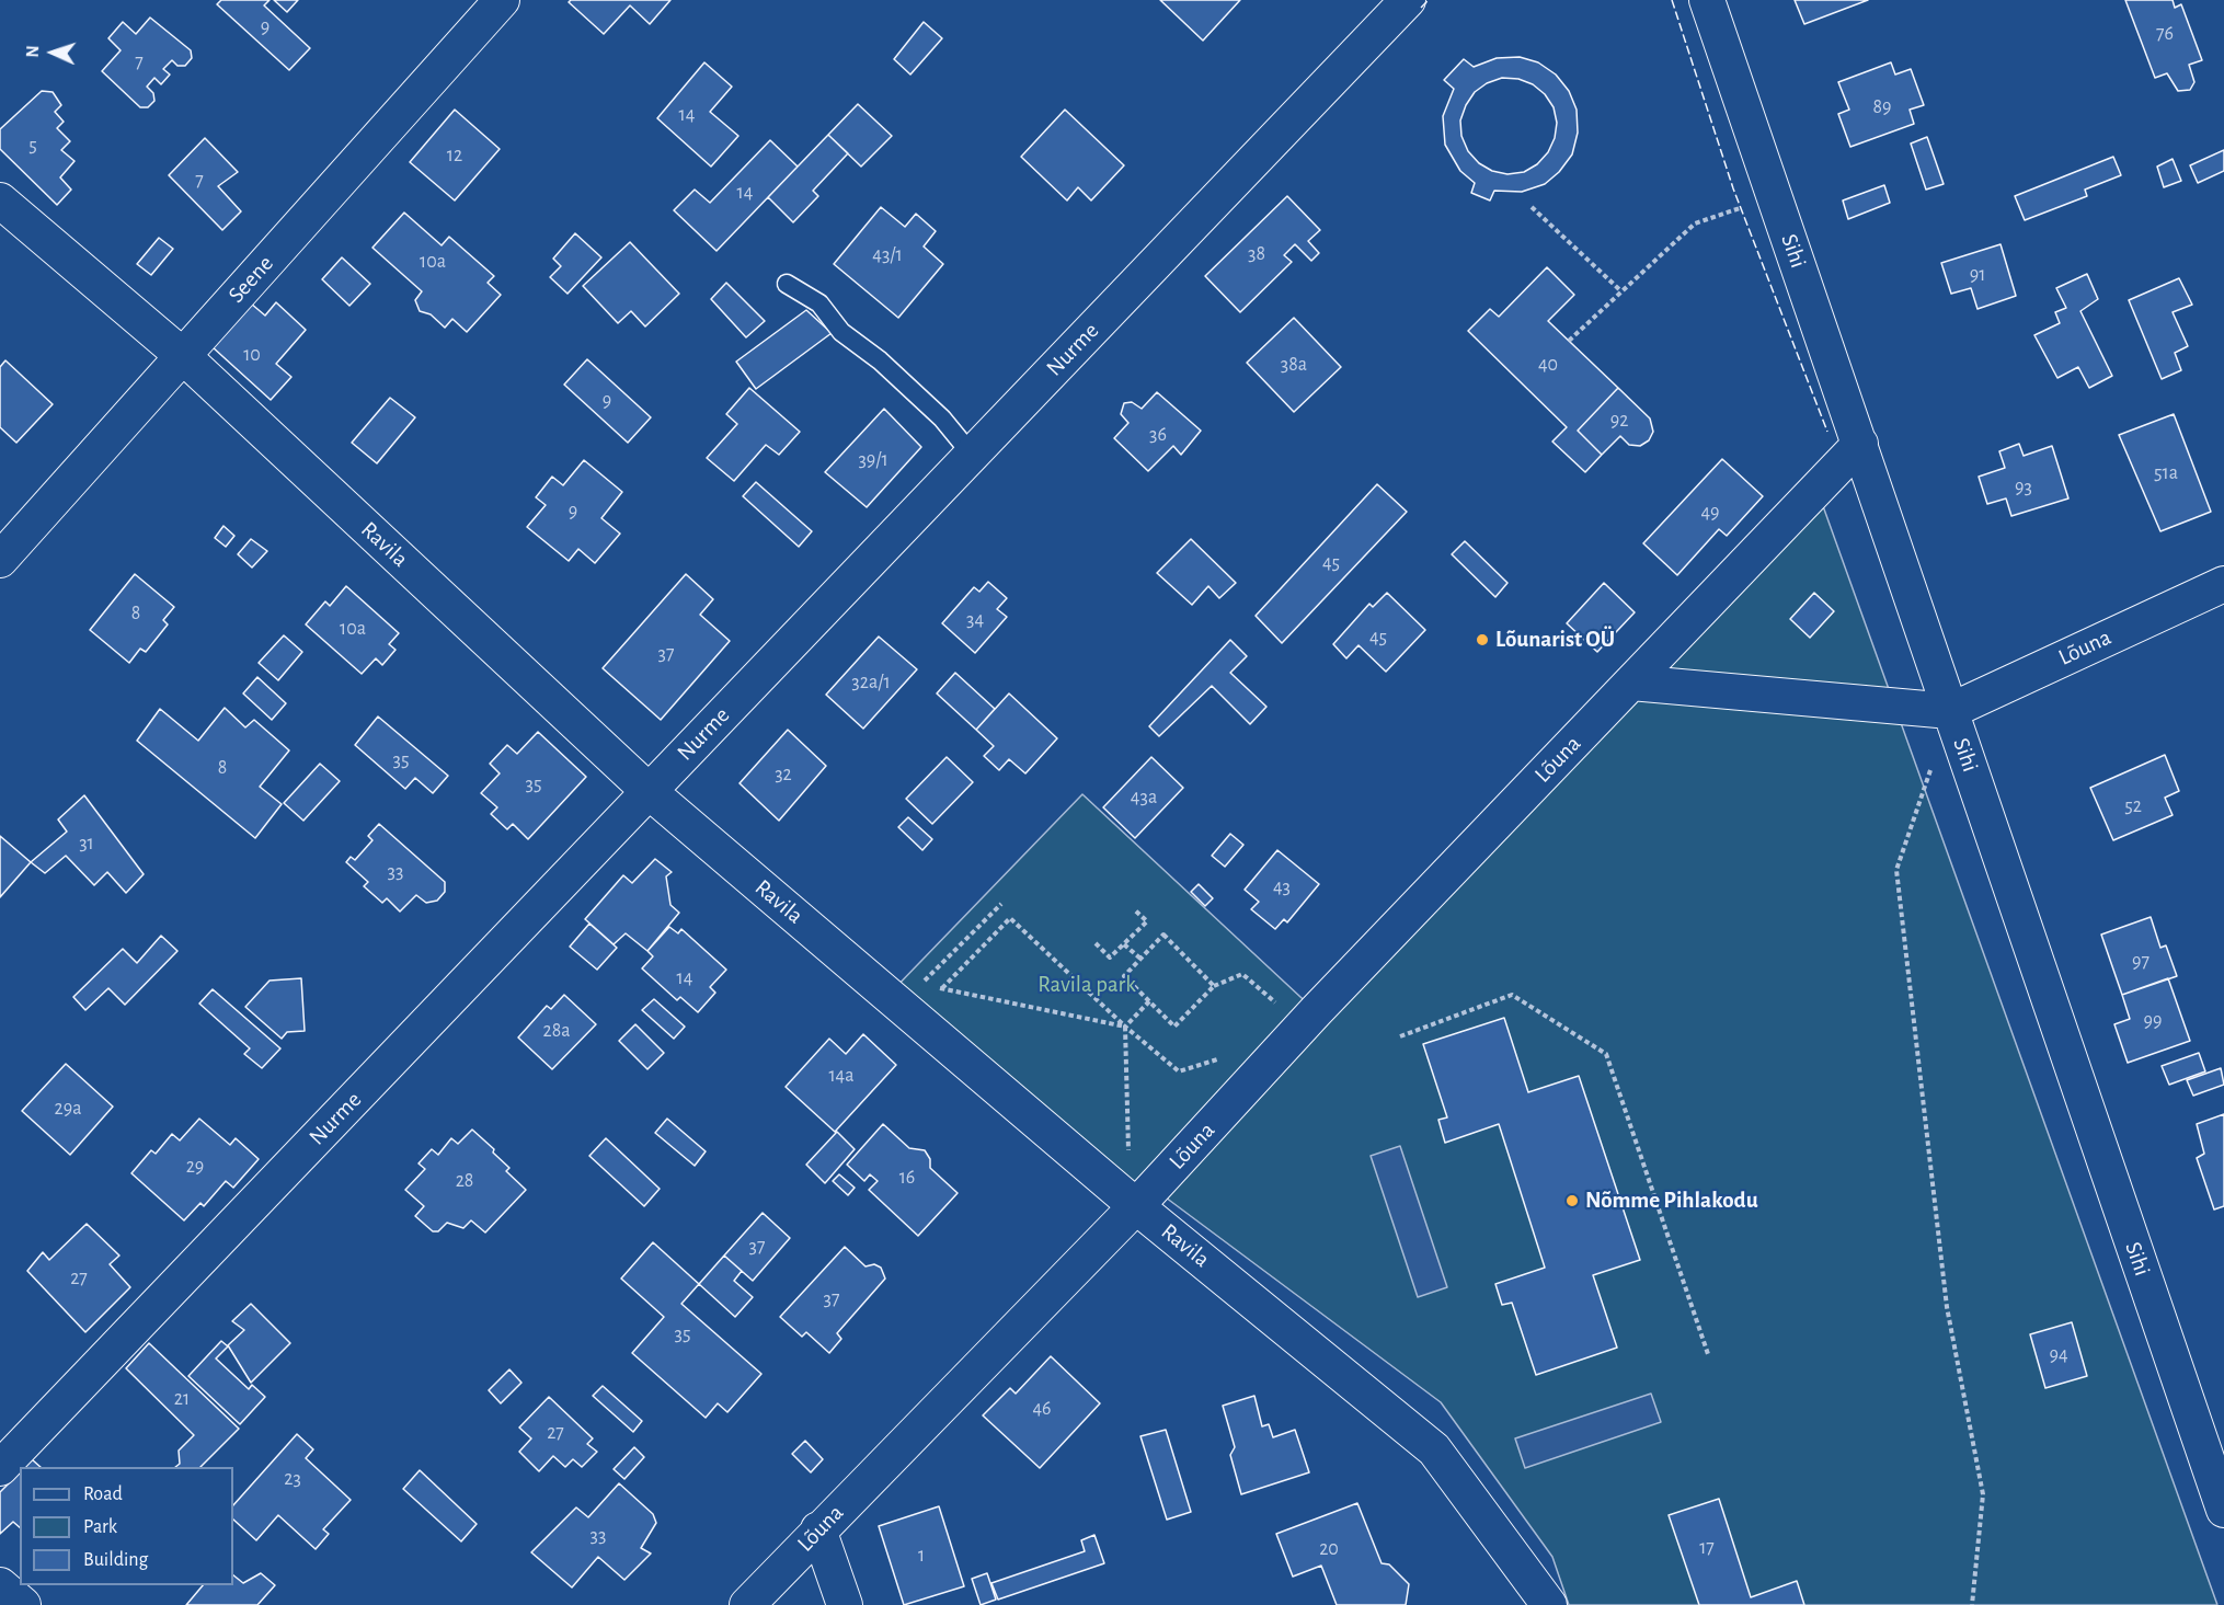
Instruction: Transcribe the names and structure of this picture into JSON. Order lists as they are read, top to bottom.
{
  "streets": {
    "street": [
      "Sihi",
      "Seene",
      "Nurme",
      "Ravila",
      "Lõuna"
    ]
  },
  "crossings": [
    ["Sihi", "Lõuna"],
    ["Seene", "Ravila"],
    ["Nurme", "Ravila"],
    ["Ravila", "Lõuna"]
  ],
  "parks": ["Ravila park"],
  "places": ["Lõunarist OÜ", "Nõmme Pihlakodu"],
  "house_numbers": [
    "9",
    "76",
    "7",
    "89",
    "14",
    "5",
    "12",
    "7",
    "14",
    "38",
    "43/1",
    "10a",
    "91",
    "10",
    "38a",
    "40",
    "9",
    "92",
    "36",
    "39/1",
    "51a",
    "93",
    "9",
    "49",
    "45",
    "8",
    "34",
    "10a",
    "45",
    "37",
    "32a/1",
    "35",
    "8",
    "32",
    "35",
    "43a",
    "52",
    "31",
    "33",
    "43",
    "97",
    "14",
    "99",
    "28a",
    "14a",
    "29a",
    "29",
    "16",
    "28",
    "37",
    "27",
    "37",
    "35",
    "94",
    "21",
    "46",
    "27",
    "23",
    "33",
    "17",
    "20",
    "1"
  ],
  "legend": ["Road", "Park", "Building"],
  "north": "left"
}
